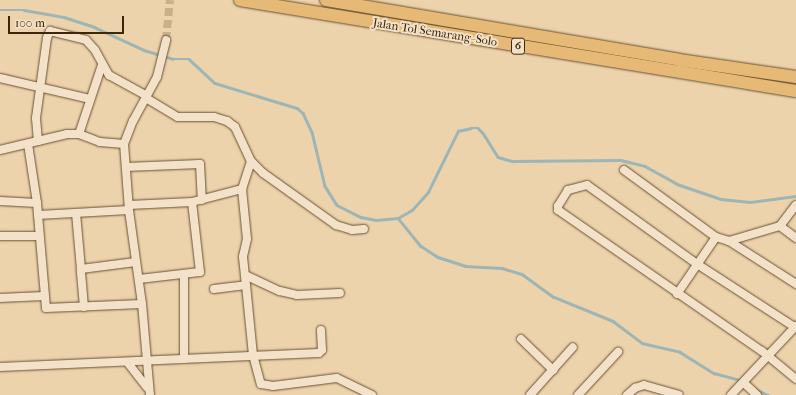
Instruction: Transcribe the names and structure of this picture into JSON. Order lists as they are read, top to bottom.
{
  "streets": {
    "highway": ["Jalan Tol Semarang–Solo", "6"]
  },
  "scale_bar": "100 m"
}
